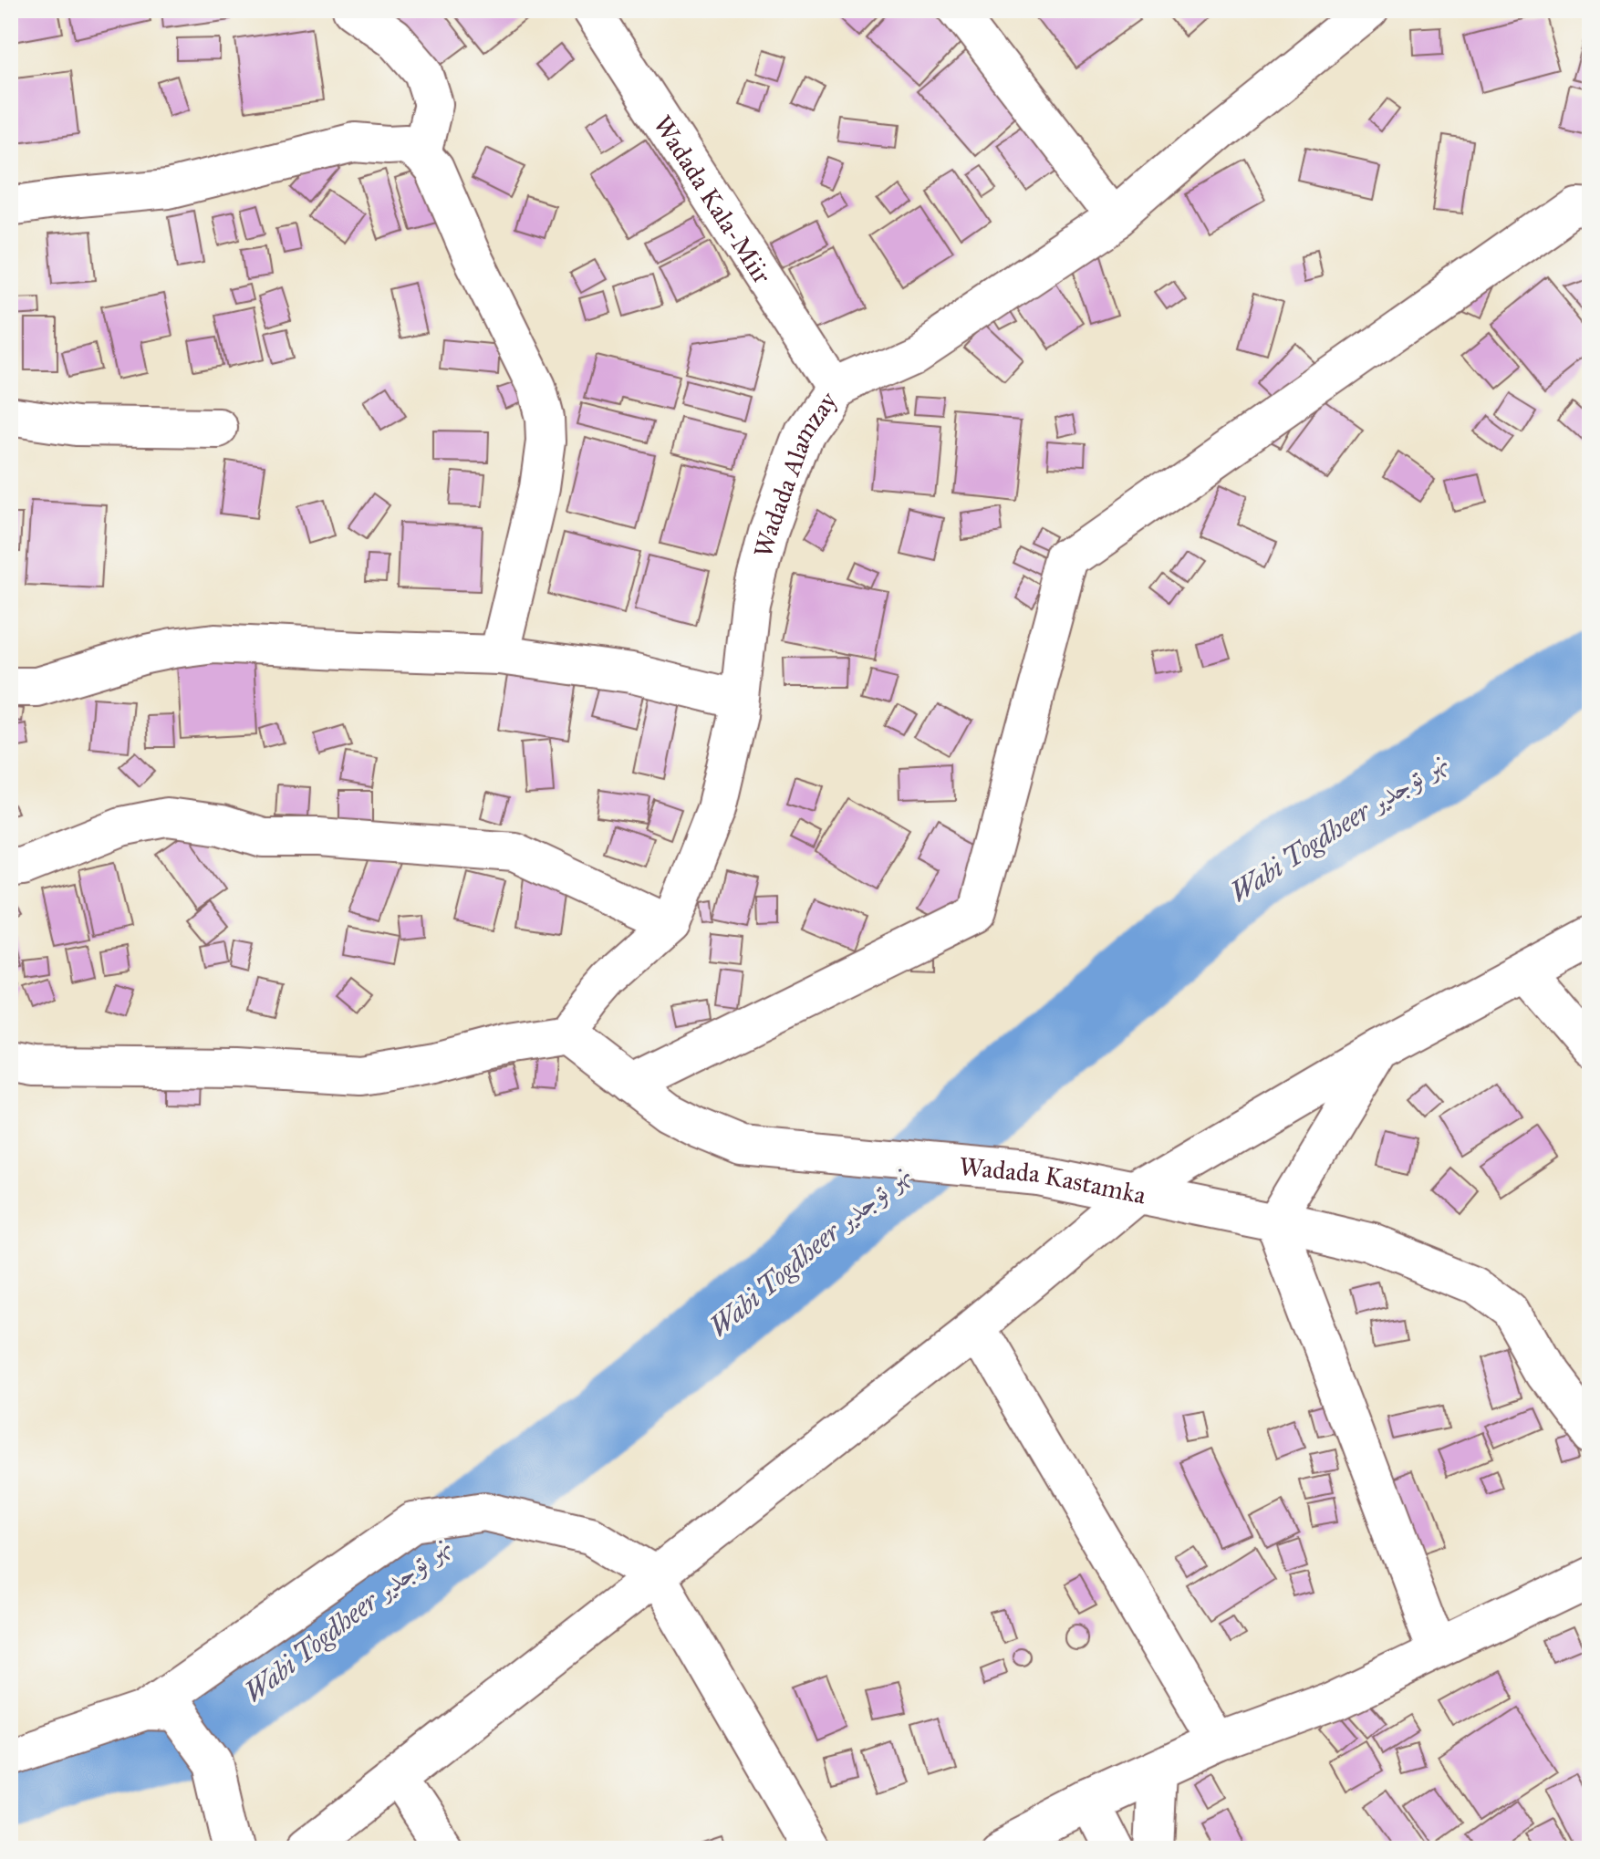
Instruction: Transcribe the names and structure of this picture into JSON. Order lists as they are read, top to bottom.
{
  "streets": {
    "street": ["Wadada Kala-Miir", "Wadada Alamzay", "Wadada Kastamka"]
  },
  "crossings": [
    ["Wadada Kala-Miir", "Wadada Alamzay"],
    ["Wadada Alamzay", "Wadada Kastamka"]
  ],
  "water": ["Wabi Togdheer نهر توجدير"]
}
